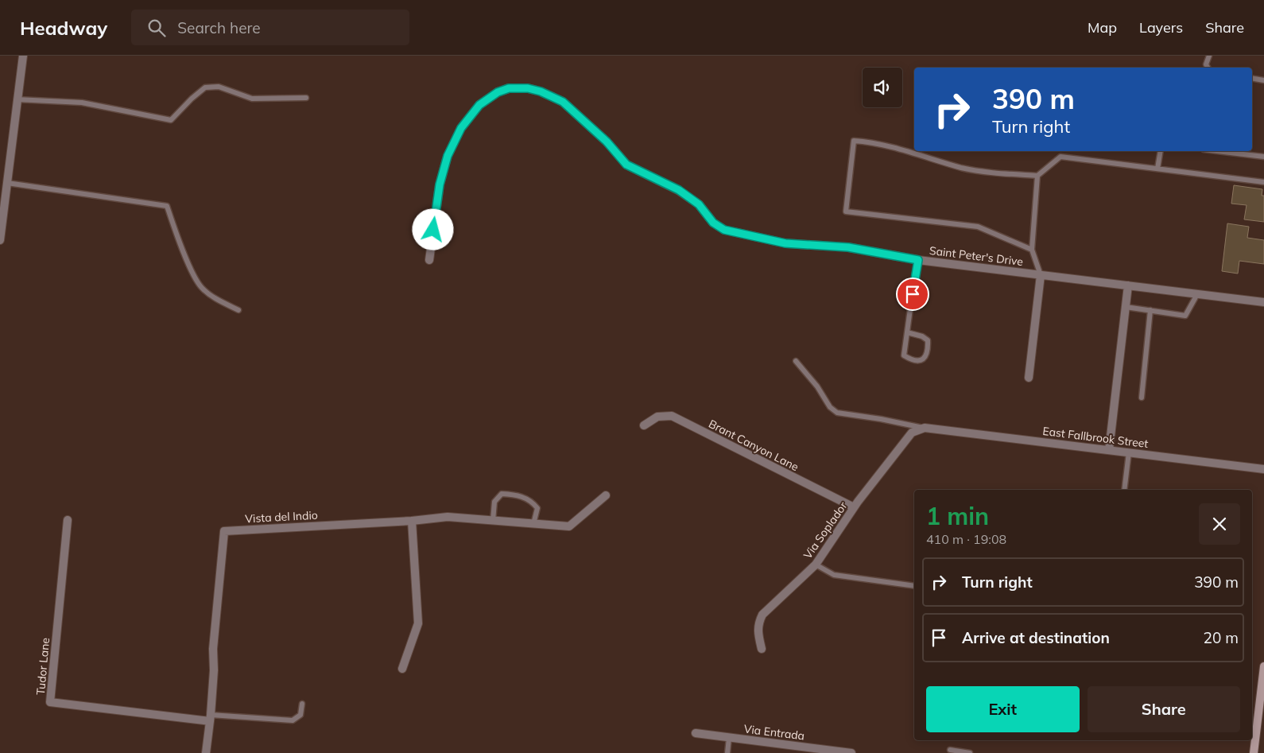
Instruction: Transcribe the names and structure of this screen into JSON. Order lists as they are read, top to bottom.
{
  "streets": {
    "street": [
      "Saint Peter's Drive",
      "East Fallbrook Street",
      "Brant Canyon Lane",
      "Vista del Indio",
      "Via Soplador",
      "Tudor Lane",
      "Via Entrada"
    ]
  },
  "crossings": [
    ["East Fallbrook Street", "Via Soplador"],
    ["Brant Canyon Lane", "Via Soplador"],
    ["Vista del Indio", "Tudor Lane"]
  ],
  "page": {
    "header": "Headway",
    "search": "Search here",
    "nav": ["Map", "Layers", "Share"],
    "turn": ["390 m", "Turn right"],
    "heading": ["1 min", "410 m · 19:08"],
    "list": [
      {
        "name": "Turn right",
        "value": "390 m"
      },
      {
        "name": "Arrive at destination",
        "value": "20 m"
      }
    ],
    "buttons": ["Exit", "Share"]
  }
}
